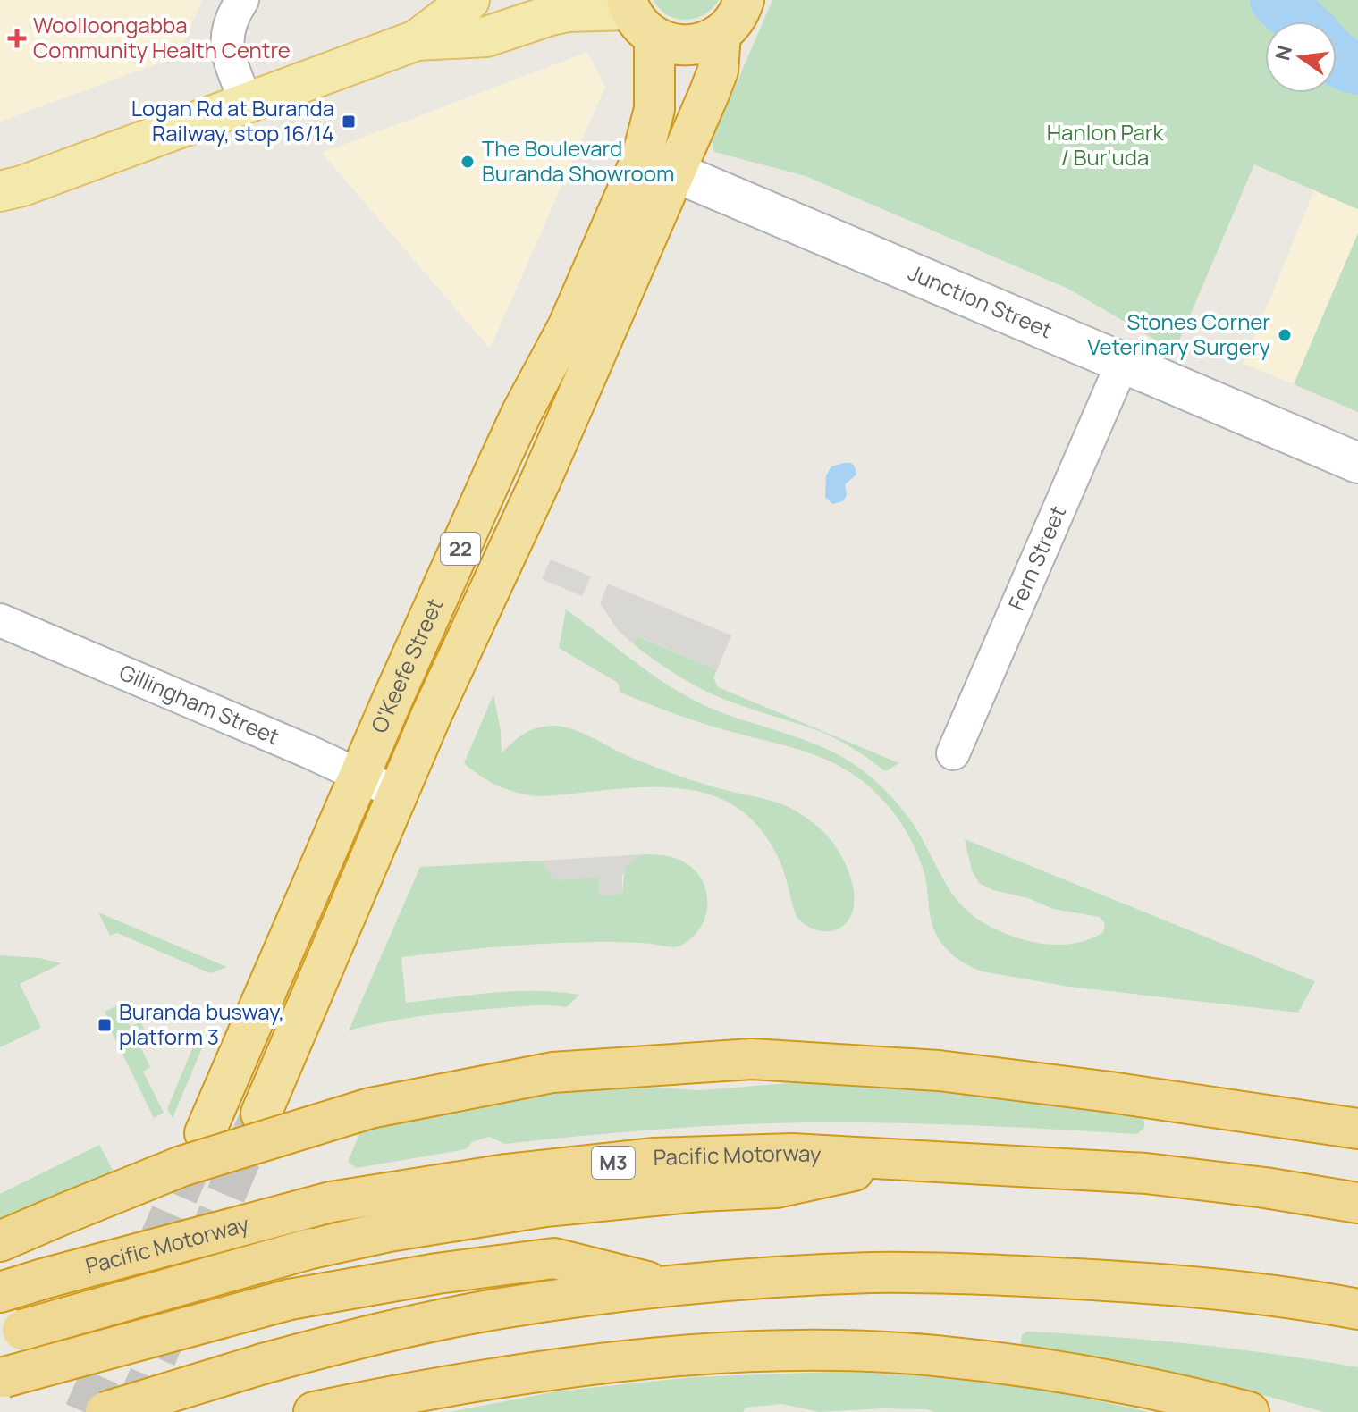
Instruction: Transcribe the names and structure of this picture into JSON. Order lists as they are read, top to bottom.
{
  "streets": {
    "highway": [
      "22",
      "O'Keefe Street",
      "Pacific Motorway",
      "M3"
    ],
    "street": ["Junction Street", "Fern Street", "Gillingham Street"]
  },
  "crossings": [
    ["Junction Street", "Fern Street"],
    ["Junction Street", "O'Keefe Street"],
    ["O'Keefe Street", "Gillingham Street"]
  ],
  "parks": ["Hanlon Park / Bur'uda"],
  "places": {
    "health": ["Woolloongabba Community Health Centre"],
    "transit": ["Logan Rd at Buranda Railway, stop 16/14", "Buranda busway, platform 3"],
    "other": ["The Boulevard Buranda Showroom", "Stones Corner Veterinary Surgery"]
  },
  "north": "left"
}
